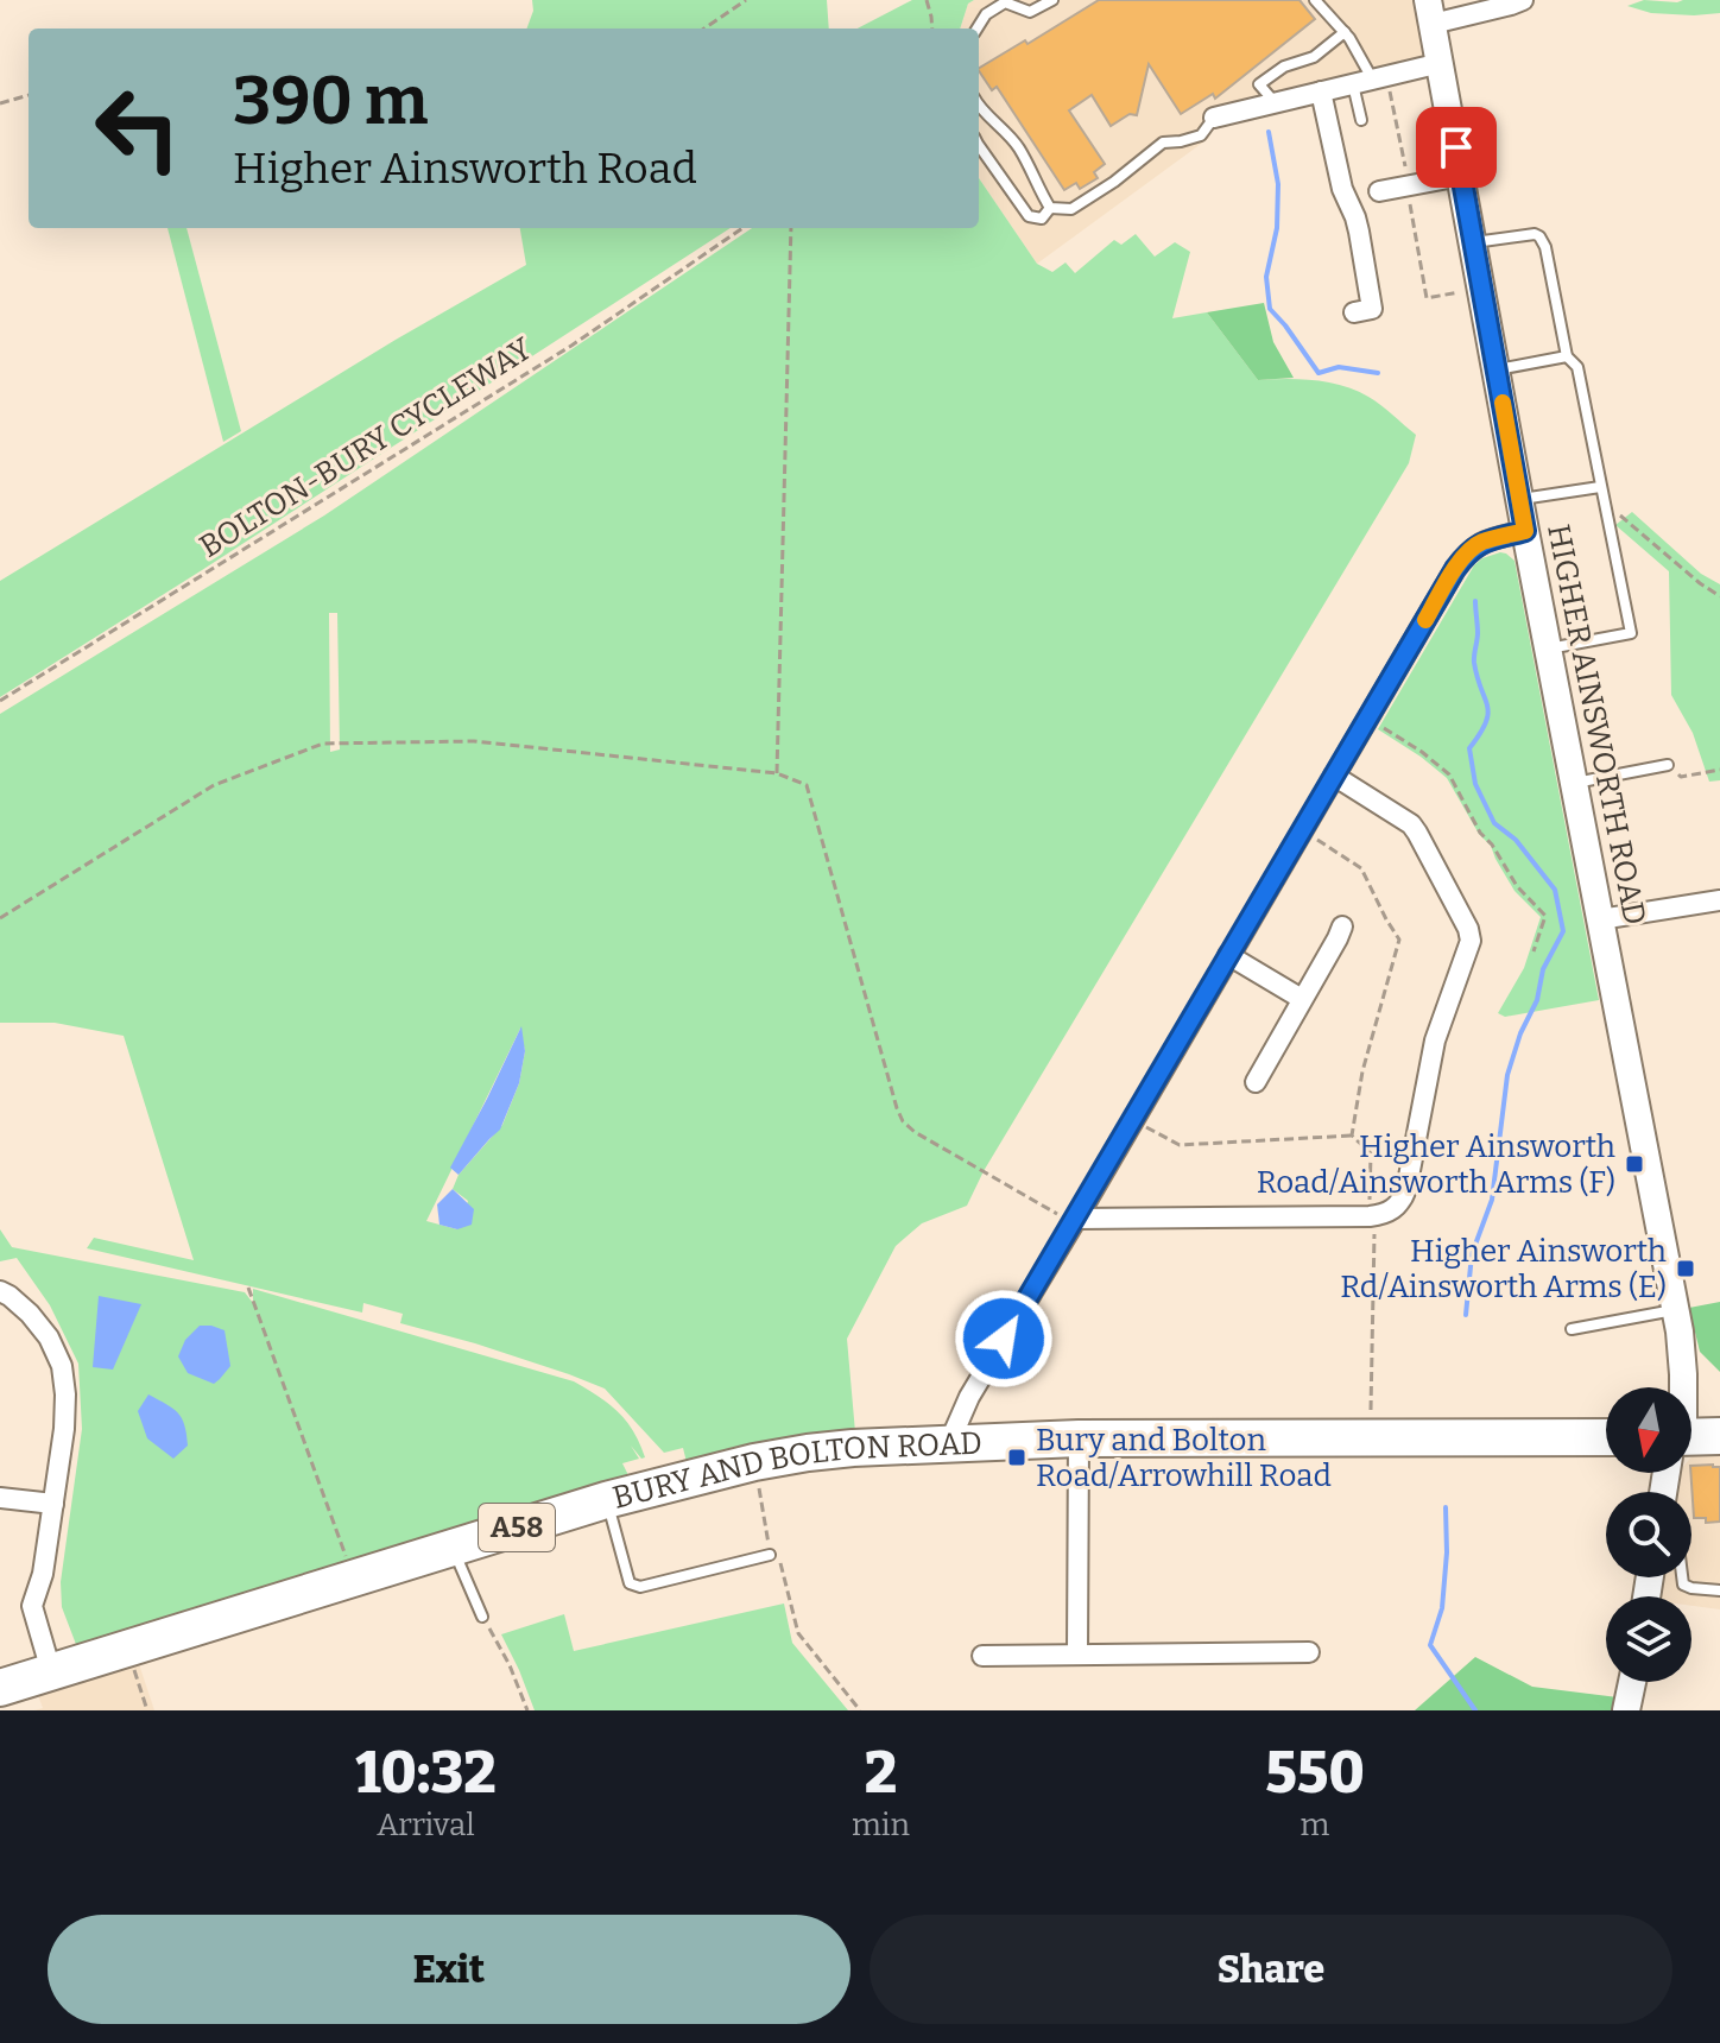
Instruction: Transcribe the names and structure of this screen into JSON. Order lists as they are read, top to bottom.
{
  "streets": {
    "highway": ["BURY AND BOLTON ROAD", "A58"],
    "main road": ["HIGHER AINSWORTH ROAD"],
    "path": ["BOLTON-BURY CYCLEWAY"]
  },
  "places": {
    "transit": ["Higher Ainsworth Road/Ainsworth Arms (F)", "Higher Ainsworth Rd/Ainsworth Arms (E)", "Bury and Bolton Road/Arrowhill Road"]
  },
  "north": "bottom",
  "page": {
    "turn": ["390 m", "Higher Ainsworth Road"],
    "eta": [
      "10:32",
      "Arrival",
      "2",
      "min",
      "550",
      "m"
    ],
    "buttons": ["Exit", "Share"]
  }
}
